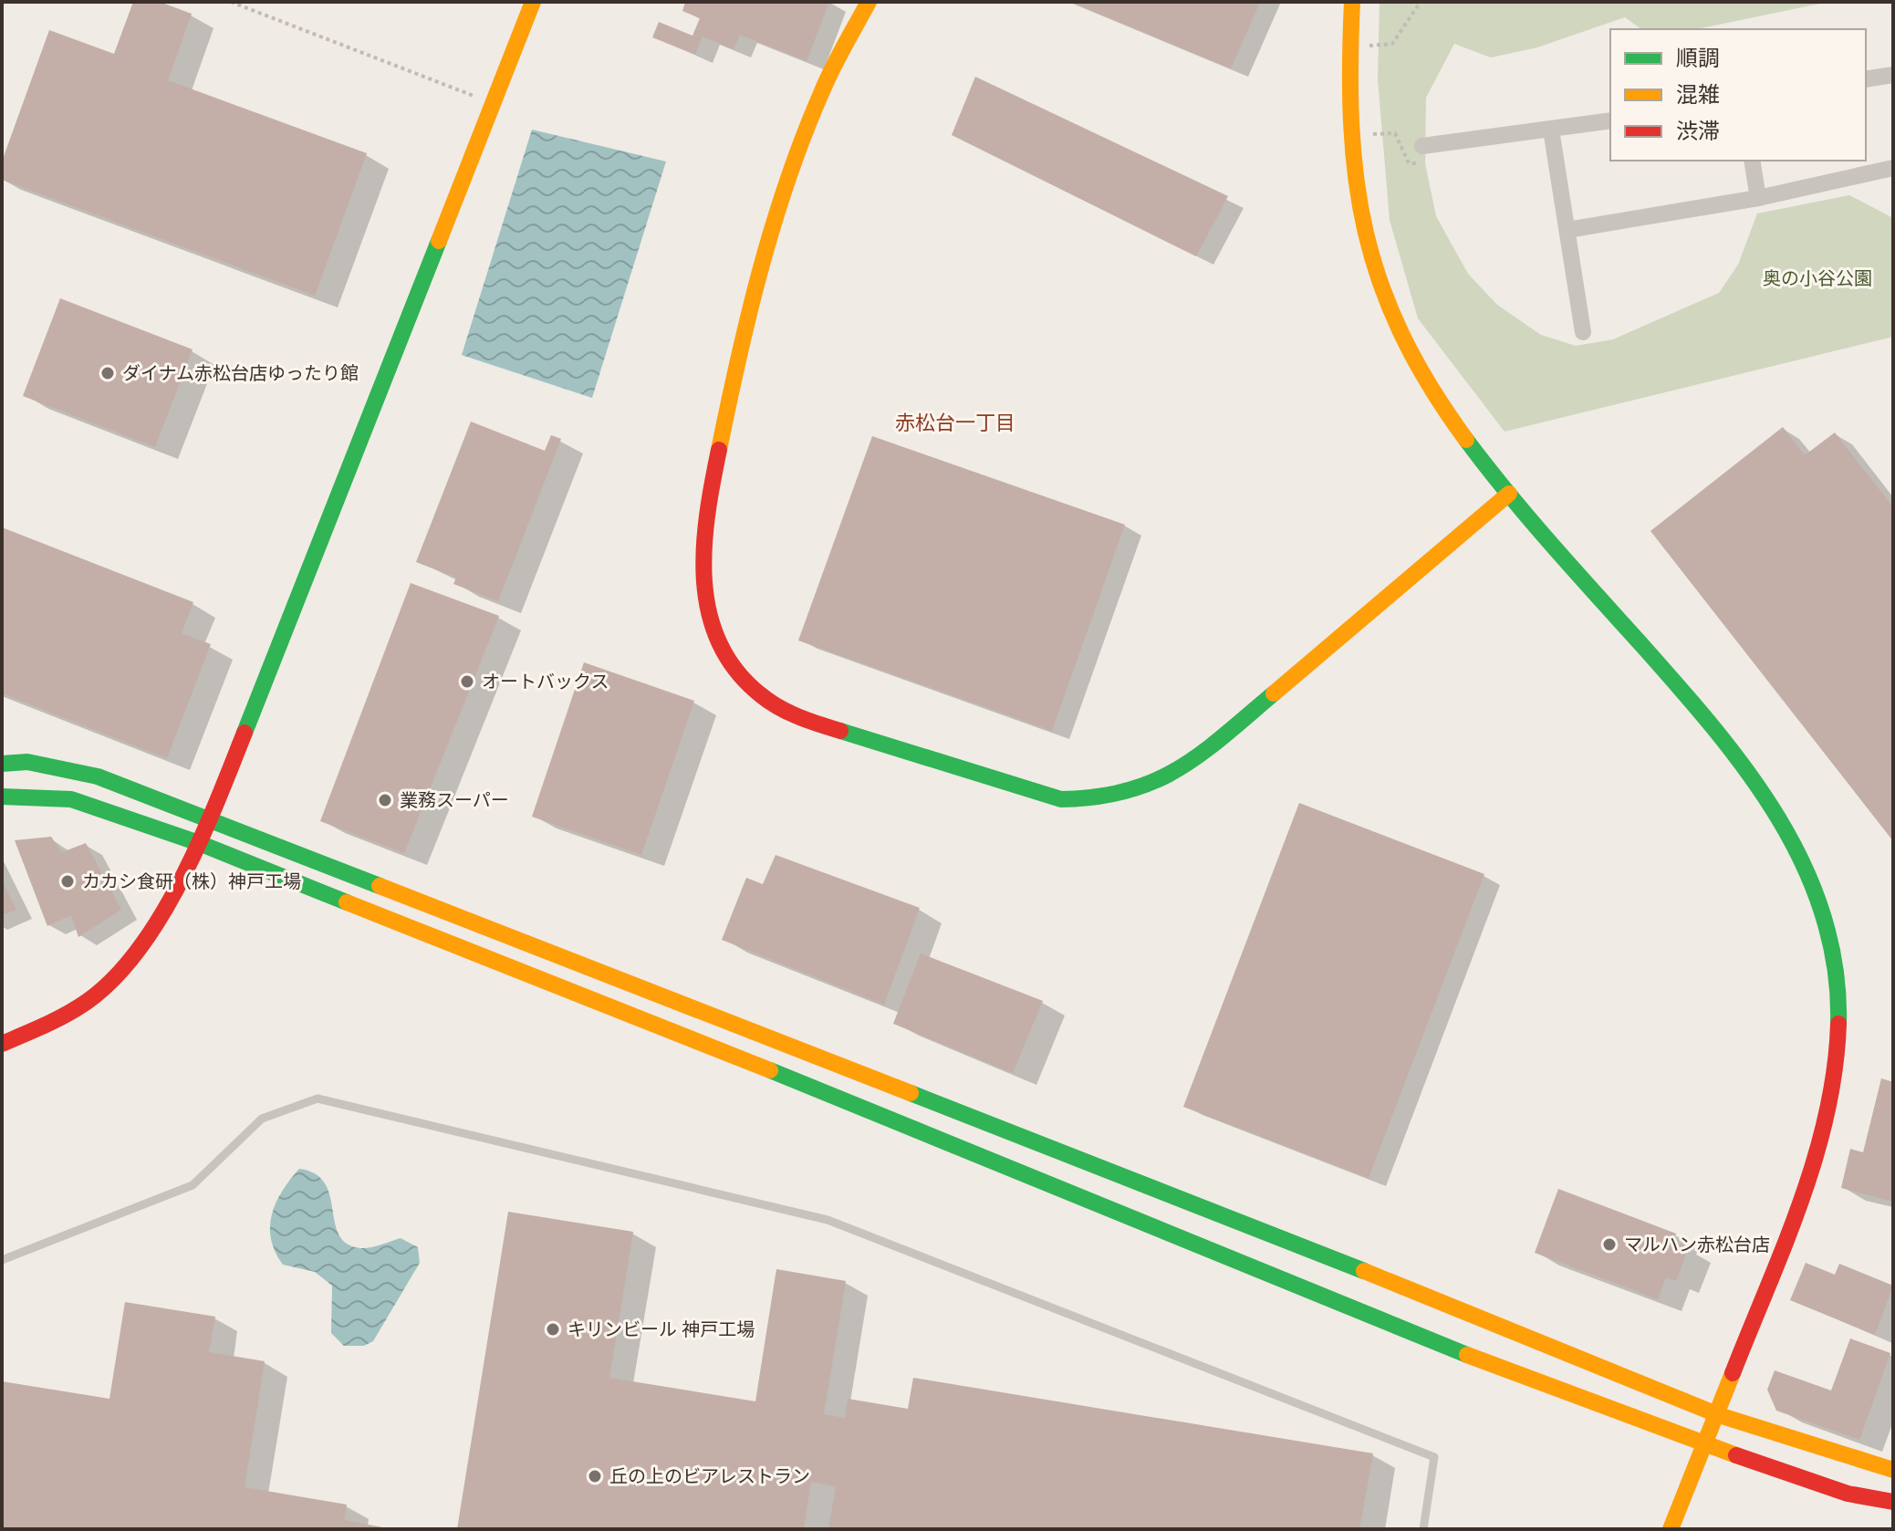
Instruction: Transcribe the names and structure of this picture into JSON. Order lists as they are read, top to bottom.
{
  "districts": ["赤松台一丁目"],
  "parks": ["奥の小谷公園"],
  "places": [
    "ダイナム赤松台店ゆったり館",
    "オートバックス",
    "業務スーパー",
    "カカシ食研（株）神戸工場",
    "マルハン赤松台店",
    "キリンビール 神戸工場",
    "丘の上のビアレストラン"
  ],
  "legend": ["順調", "混雑", "渋滞"]
}
